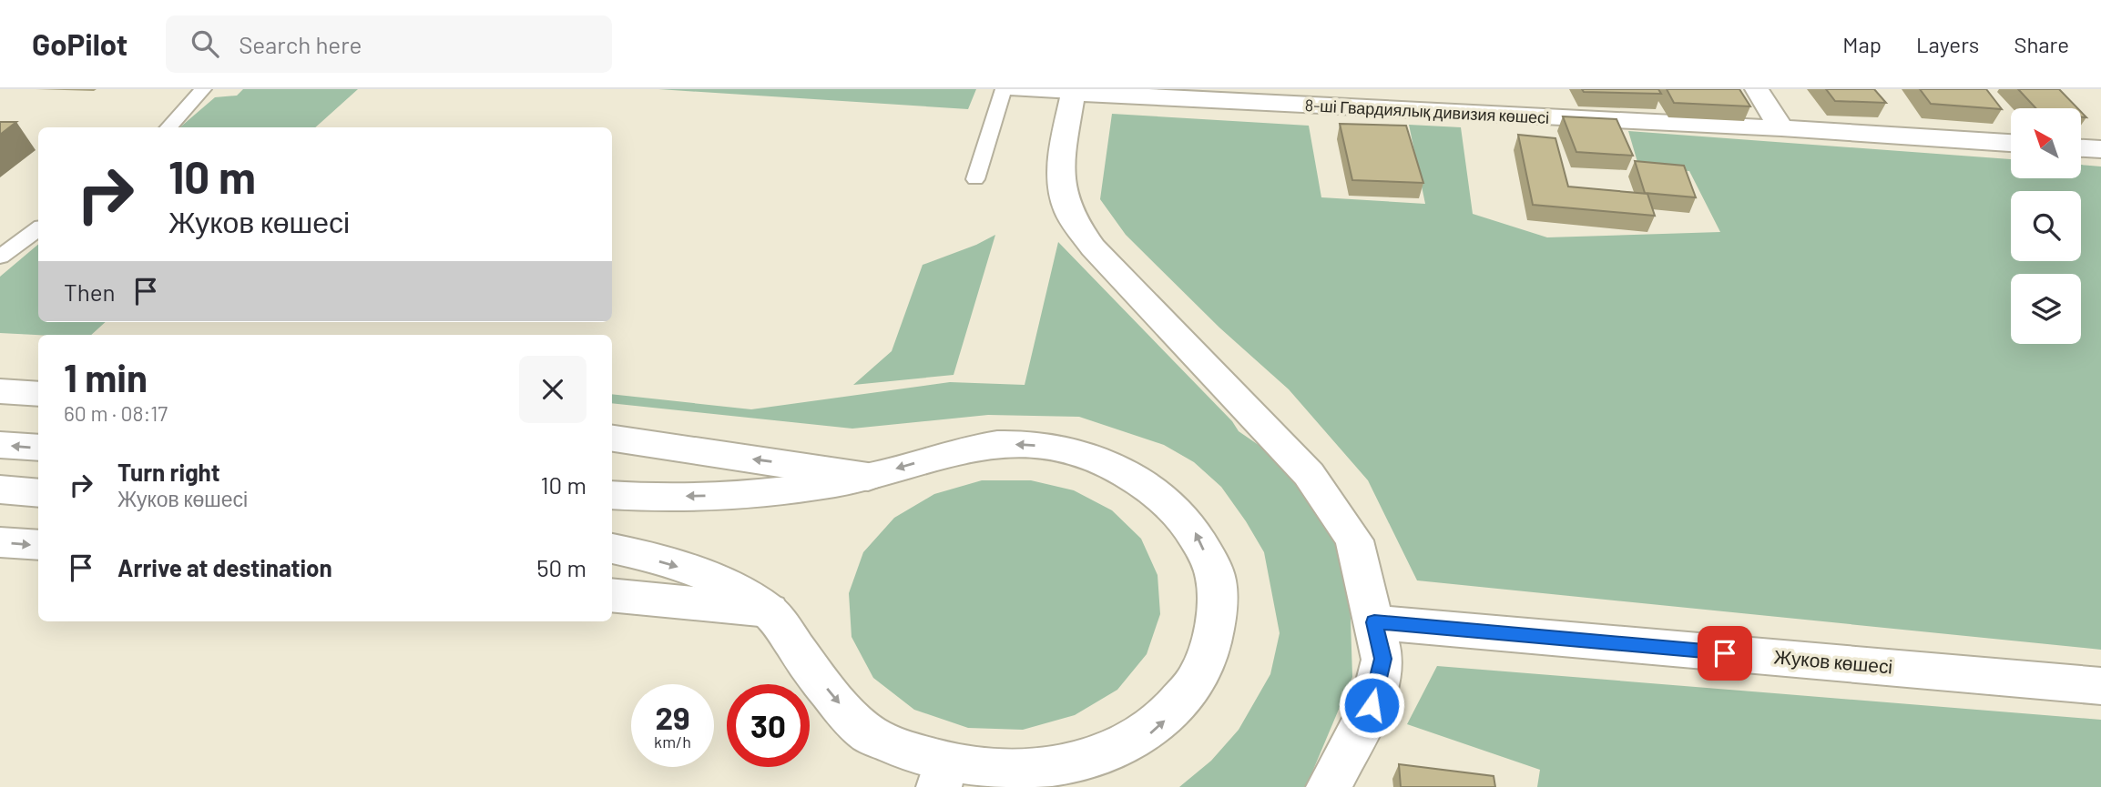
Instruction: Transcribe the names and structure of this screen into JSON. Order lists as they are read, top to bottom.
{
  "streets": {
    "street": ["8-ші Гвардиялық дивизия көшесі", "Жуков көшесі"]
  },
  "north": "top left",
  "page": {
    "header": "GoPilot",
    "search": "Search here",
    "nav": ["Map", "Layers", "Share"],
    "turn": ["10 m", "Жуков көшесі"],
    "then": "Then",
    "heading": ["1 min", "60 m · 08:17"],
    "list": [
      {
        "name": "Turn right",
        "note": "Жуков көшесі",
        "value": "10 m"
      },
      {
        "name": "Arrive at destination",
        "value": "50 m"
      }
    ],
    "speed": "29 km/h",
    "limit": "30"
  }
}
